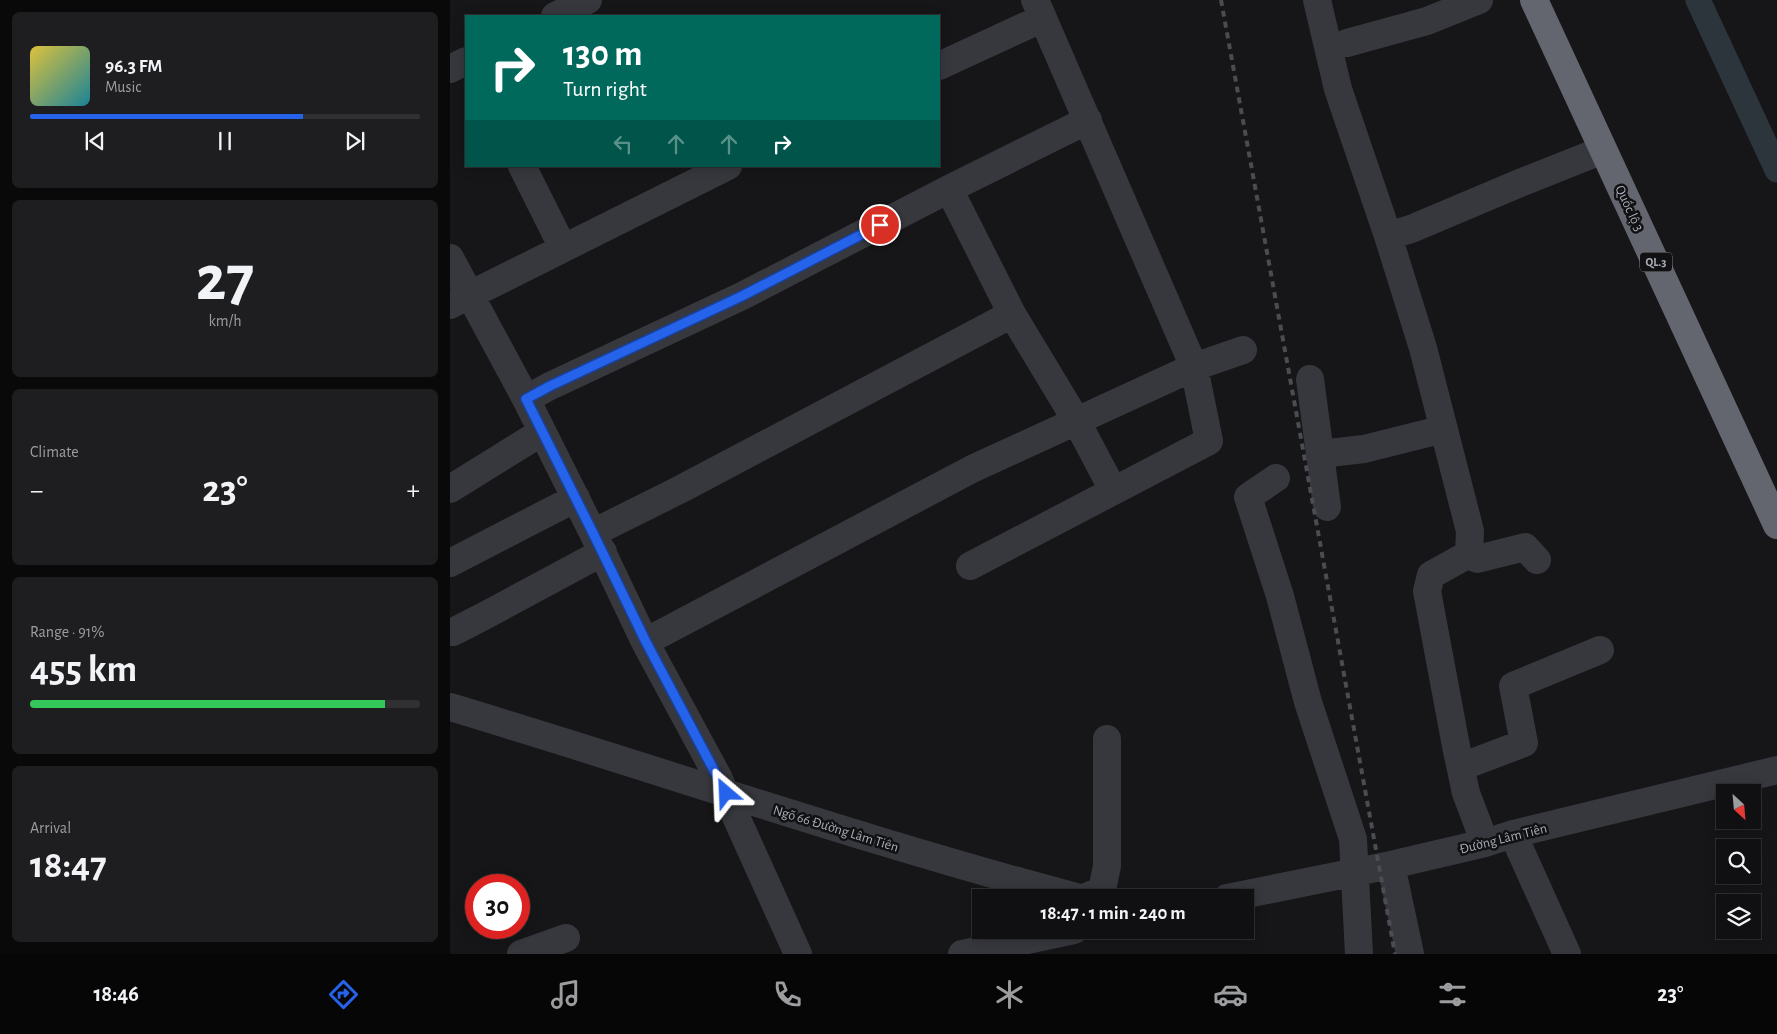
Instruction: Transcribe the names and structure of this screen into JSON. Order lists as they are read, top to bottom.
{
  "streets": {
    "highway": ["Quốc lộ 3", "QL.3"],
    "street": ["Ngõ 66 Đường Lâm Tiên", "Đường Lâm Tiên"]
  },
  "north": "bottom right",
  "page": {
    "turn": ["130 m", "Turn right"],
    "song": ["96.3 FM", "Music"],
    "tile": [
      ["27", "km/h"],
      "Climate",
      ["Range · 91%", "455 km"],
      ["Arrival", "18:47"]
    ],
    "heat": ["−", "23°", "+"],
    "limit": "30",
    "trip": "18:47 · 1 min · 240 m",
    "tabs": ["18:46", "23°"]
  }
}
